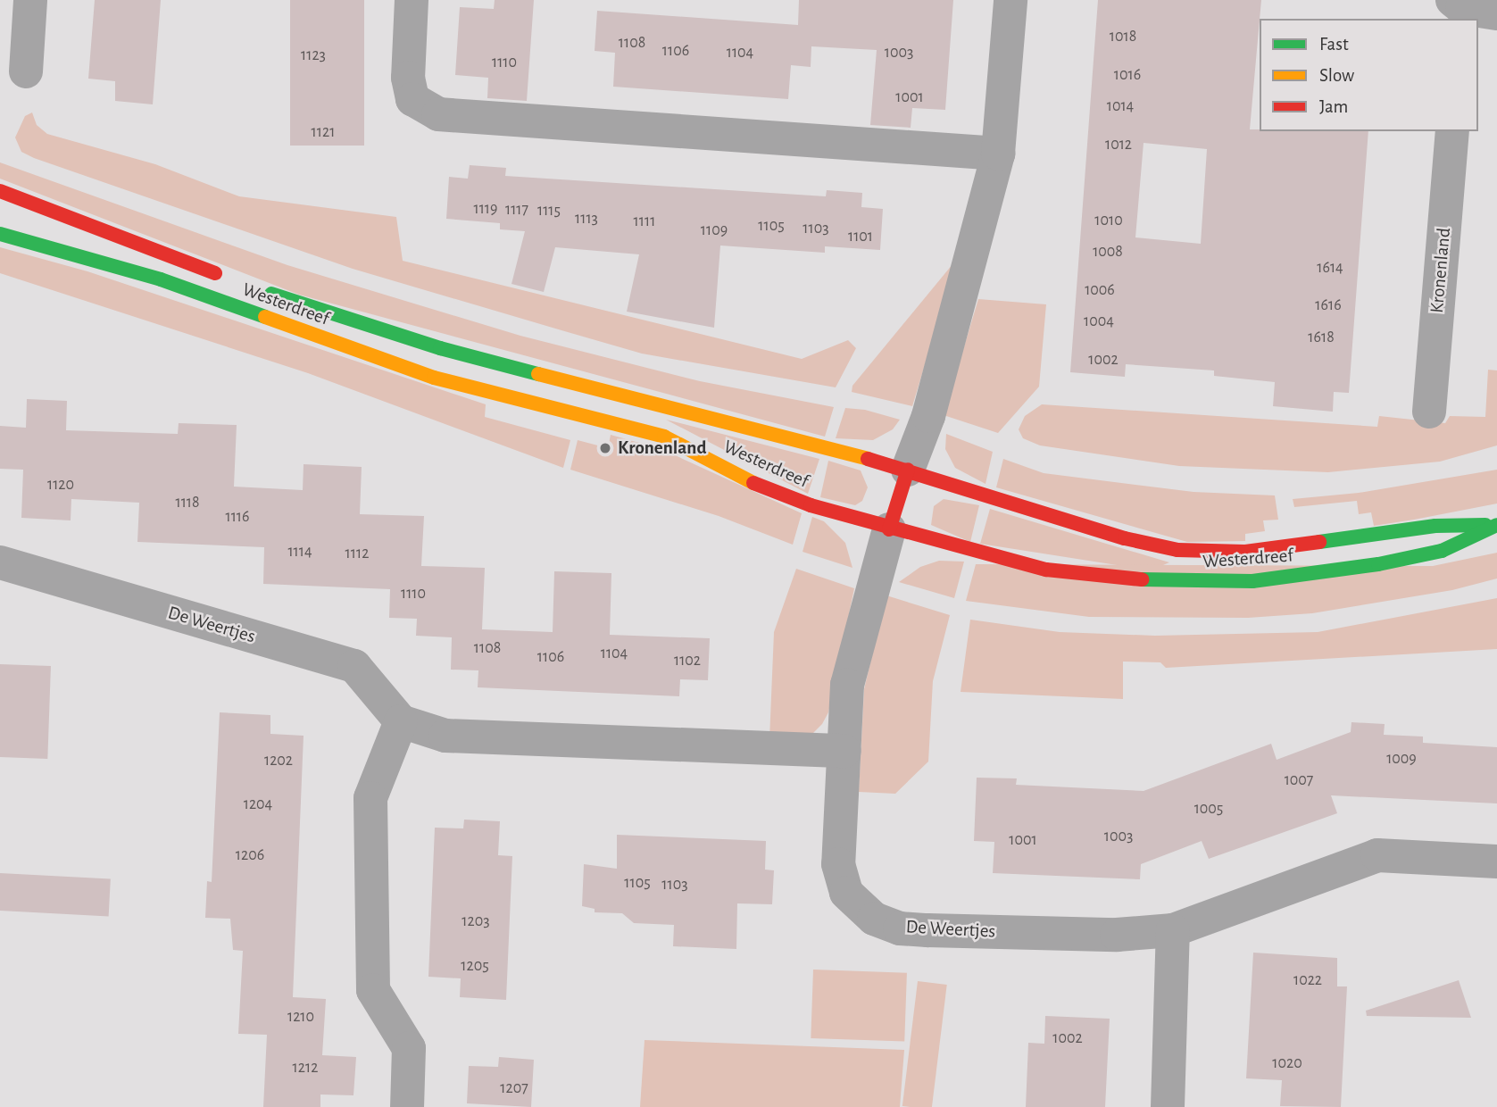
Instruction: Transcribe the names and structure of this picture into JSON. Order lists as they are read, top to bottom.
{
  "streets": {
    "street": ["Kronenland", "Westerdreef", "De Weertjes"]
  },
  "crossings": [
    ["Westerdreef", "De Weertjes"]
  ],
  "places": ["Kronenland"],
  "house_numbers": [
    "1018",
    "1108",
    "1106",
    "1104",
    "1003",
    "1123",
    "1110",
    "1016",
    "1001",
    "1014",
    "1121",
    "1012",
    "1119",
    "1117",
    "1115",
    "1113",
    "1010",
    "1111",
    "1105",
    "1103",
    "1109",
    "1101",
    "1008",
    "1614",
    "1006",
    "1616",
    "1004",
    "1618",
    "1002",
    "1120",
    "1118",
    "1116",
    "1114",
    "1112",
    "1110",
    "1108",
    "1104",
    "1106",
    "1102",
    "1009",
    "1202",
    "1007",
    "1204",
    "1005",
    "1003",
    "1001",
    "1206",
    "1105",
    "1103",
    "1203",
    "1205",
    "1022",
    "1210",
    "1002",
    "1020",
    "1212",
    "1207"
  ],
  "legend": ["Fast", "Slow", "Jam"]
}
